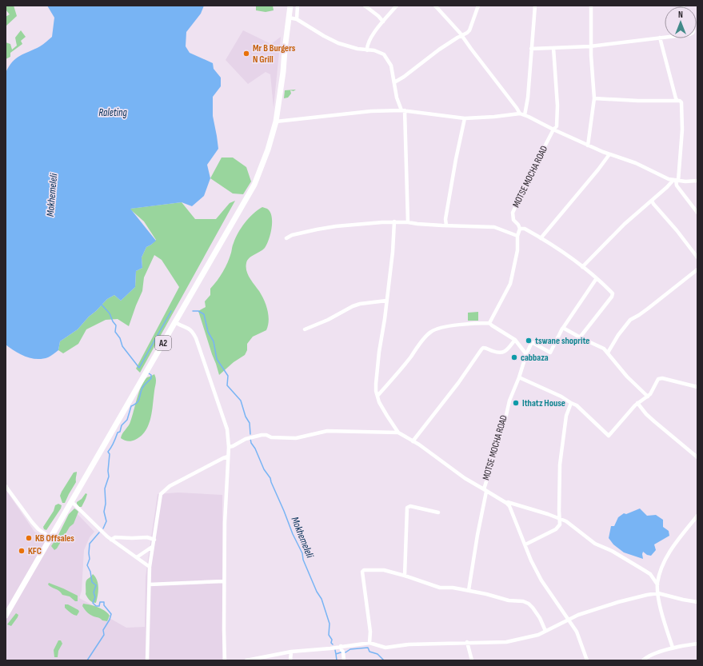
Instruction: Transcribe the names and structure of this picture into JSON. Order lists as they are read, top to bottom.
{
  "streets": {
    "main road": ["A2"],
    "street": ["MOTSE MOCHA ROAD"]
  },
  "water": ["Raleting", "Mokhemeleli"],
  "places": [
    "Mr B Burgers N Grill",
    "tswane shoprite",
    "cabbaza",
    "Ithatz House",
    "KB Offsales",
    "KFC"
  ],
  "north": "top"
}
